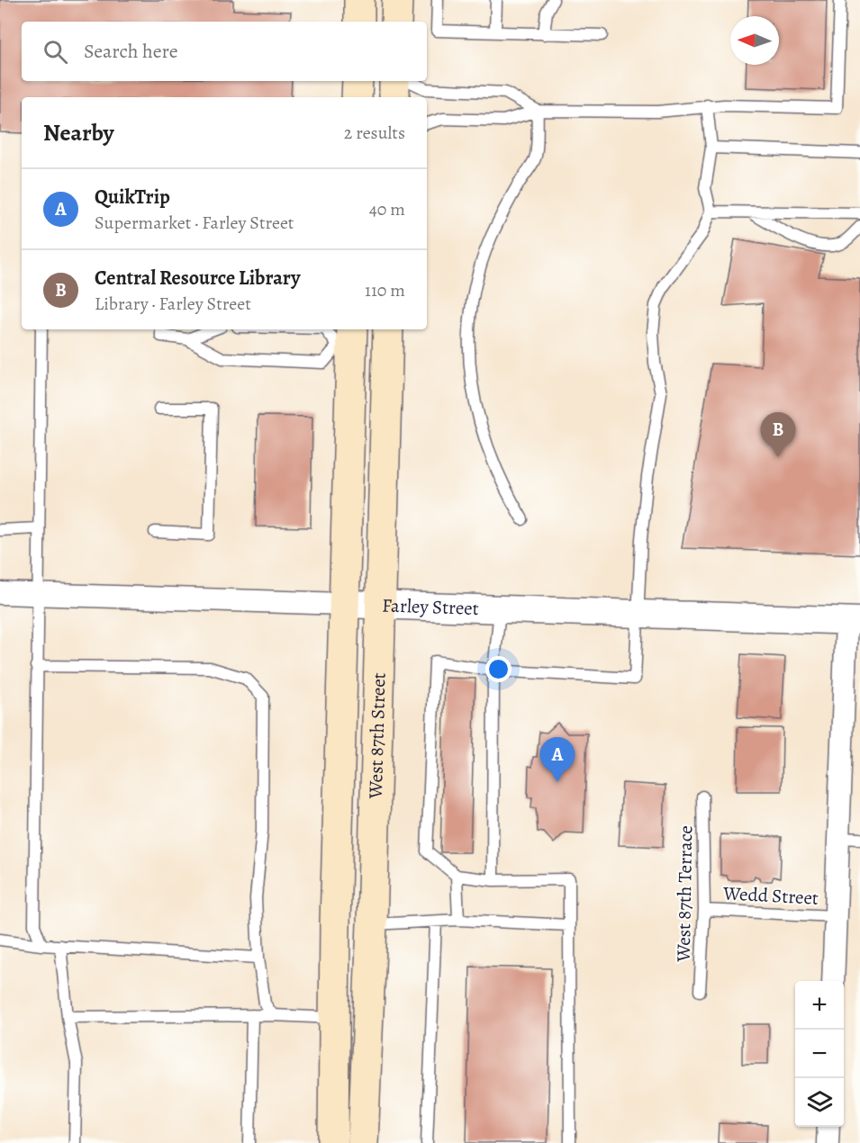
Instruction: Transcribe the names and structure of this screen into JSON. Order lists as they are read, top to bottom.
{
  "streets": {
    "main road": ["West 87th Street"],
    "street": ["Farley Street"],
    "lane": ["West 87th Terrace", "Wedd Street"]
  },
  "crossings": [
    ["Farley Street", "West 87th Street"],
    ["West 87th Terrace", "Wedd Street"]
  ],
  "north": "left",
  "page": {
    "search": "Search here",
    "heading": ["Nearby", "2 results"],
    "list": [
      {
        "mark": "A",
        "name": "QuikTrip",
        "note": "Supermarket · Farley Street",
        "value": "40 m"
      },
      {
        "mark": "B",
        "name": "Central Resource Library",
        "note": "Library · Farley Street",
        "value": "110 m"
      }
    ],
    "pins": ["B", "A"],
    "map_buttons": ["+", "−"]
  }
}
